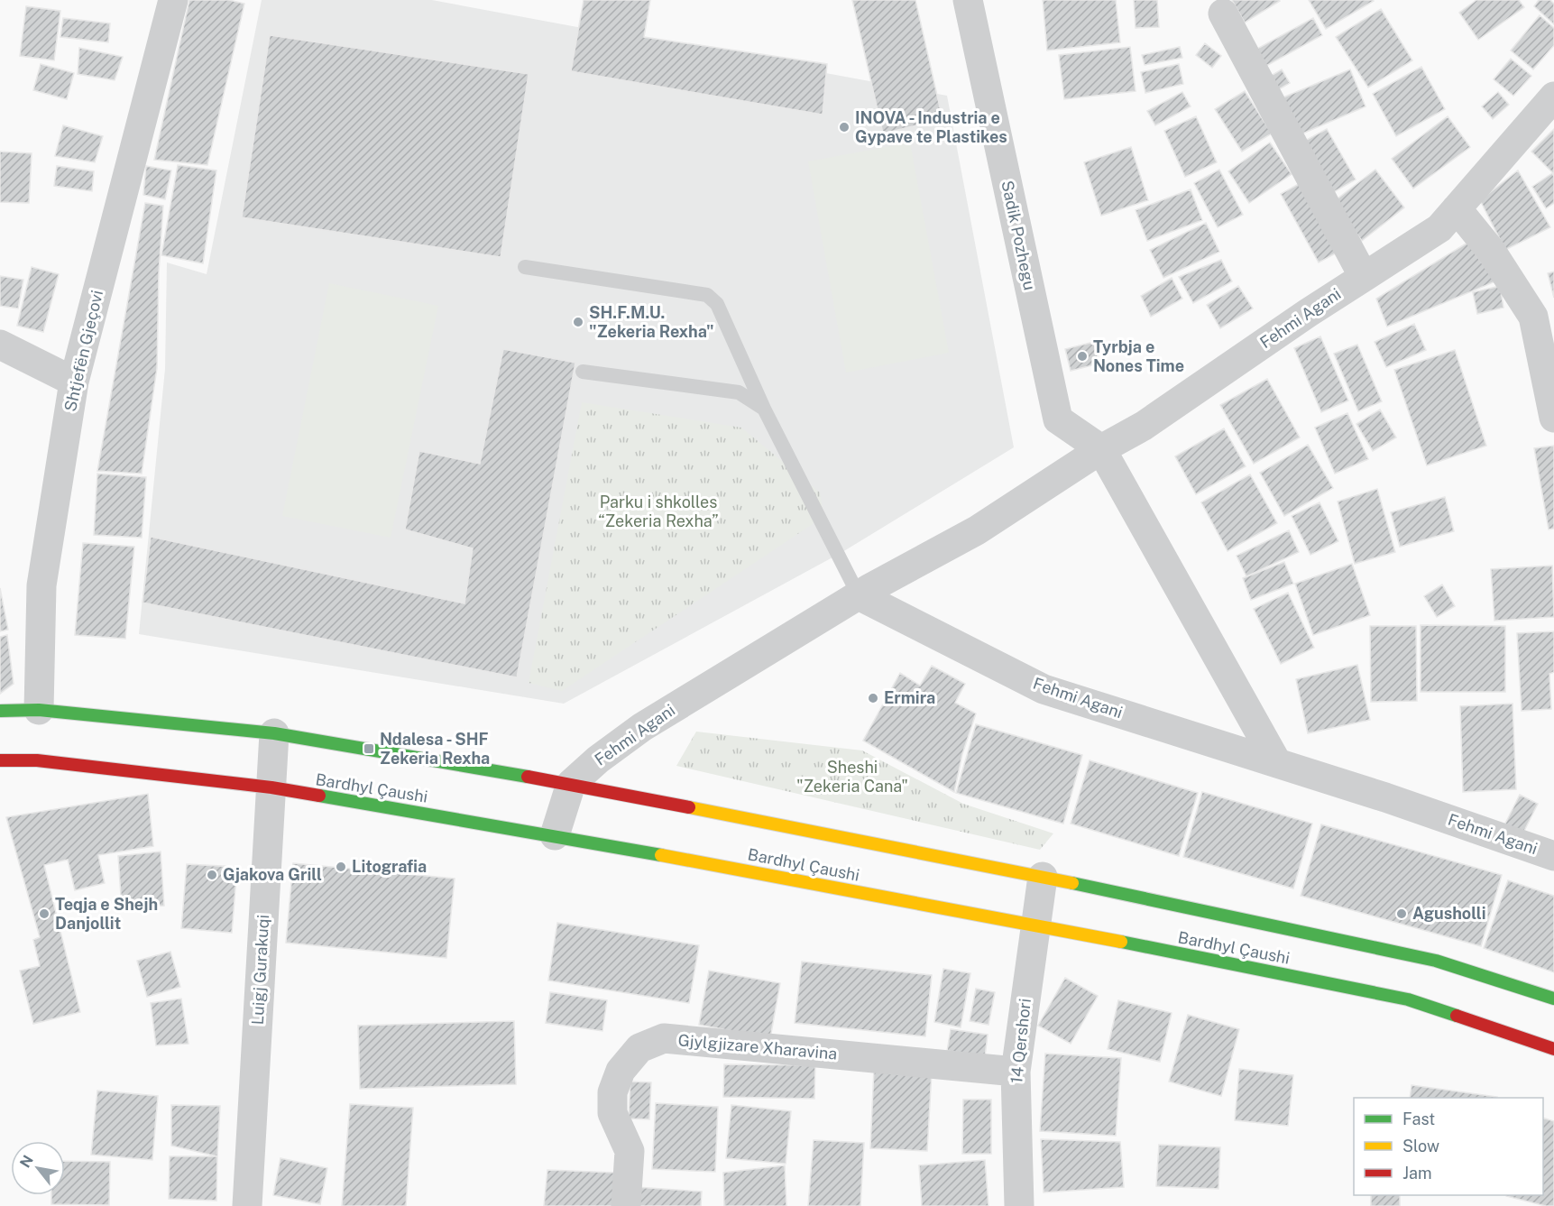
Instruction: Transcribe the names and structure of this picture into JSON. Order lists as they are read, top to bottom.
{
  "streets": {
    "main road": ["Bardhyl Çaushi"],
    "street": [
      "Sadik Pozhegu",
      "Fehmi Agani",
      "Shtjefën Gjeçovi",
      "Luigj Gurakuqi",
      "14 Qershori",
      "Gjylgjizare Xharavina"
    ]
  },
  "crossings": [
    ["Sadik Pozhegu", "Fehmi Agani"],
    ["Fehmi Agani", "Bardhyl Çaushi"],
    ["Shtjefën Gjeçovi", "Bardhyl Çaushi"],
    ["Bardhyl Çaushi", "Luigj Gurakuqi"],
    ["Bardhyl Çaushi", "14 Qershori"],
    ["14 Qershori", "Gjylgjizare Xharavina"]
  ],
  "parks": ["Parku i shkolles “Zekeria Rexha”", "Sheshi \"Zekeria Cana\""],
  "places": {
    "other": [
      "INOVA - Industria e Gypave te Plastikes",
      "SH.F.M.U. \"Zekeria Rexha\"",
      "Tyrbja e Nones Time",
      "Ermira",
      "Litografia",
      "Gjakova Grill",
      "Teqja e Shejh Danjollit",
      "Agusholli"
    ],
    "transit": ["Ndalesa - SHF Zekeria Rexha"]
  },
  "legend": ["Fast", "Slow", "Jam"],
  "north": "top left"
}
